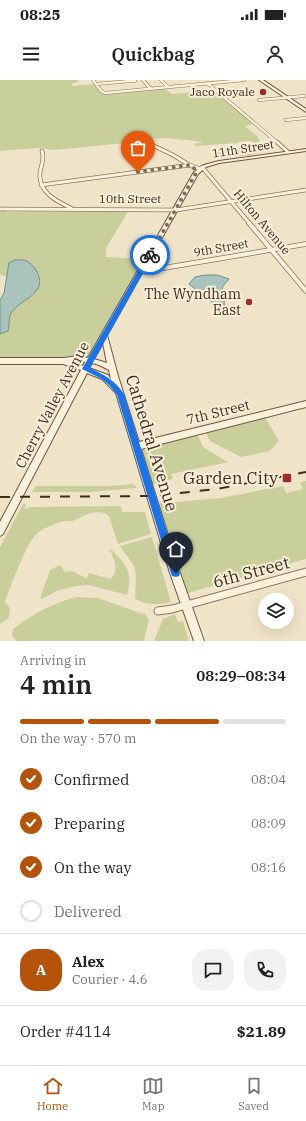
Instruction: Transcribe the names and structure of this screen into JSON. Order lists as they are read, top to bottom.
{
  "streets": {
    "main road": [
      "11th Street",
      "Cherry Valley Avenue",
      "7th Street",
      "Cathedral Avenue"
    ],
    "street": [
      "10th Street",
      "Hilton Avenue",
      "9th Street",
      "6th Street"
    ]
  },
  "crossings": [
    ["11th Street", "Hilton Avenue"],
    ["11th Street", "Cherry Valley Avenue"],
    ["10th Street", "Hilton Avenue"],
    ["10th Street", "Cherry Valley Avenue"],
    ["Hilton Avenue", "9th Street"],
    ["Hilton Avenue", "Cherry Valley Avenue"],
    ["9th Street", "Cherry Valley Avenue"],
    ["Cherry Valley Avenue", "Cathedral Avenue"],
    ["7th Street", "Cathedral Avenue"],
    ["Cathedral Avenue", "6th Street"]
  ],
  "places": {
    "other": ["Jaco Royale", "The Wyndham East"],
    "transit": ["Garden City"]
  },
  "page": {
    "status": "08:25",
    "header": "Quickbag",
    "heading": ["4 min", "Arriving in", "08:29–08:34"],
    "panel": [
      "Alex",
      "Courier · 4.6",
      "Order #4114",
      "$21.89"
    ],
    "bar": "On the way · 570 m",
    "list": [
      ["Confirmed", "08:04"],
      ["Preparing", "08:09"],
      ["On the way", "08:16"],
      "Delivered"
    ],
    "round": "A",
    "tabs": ["Home", "Map", "Saved"]
  }
}
